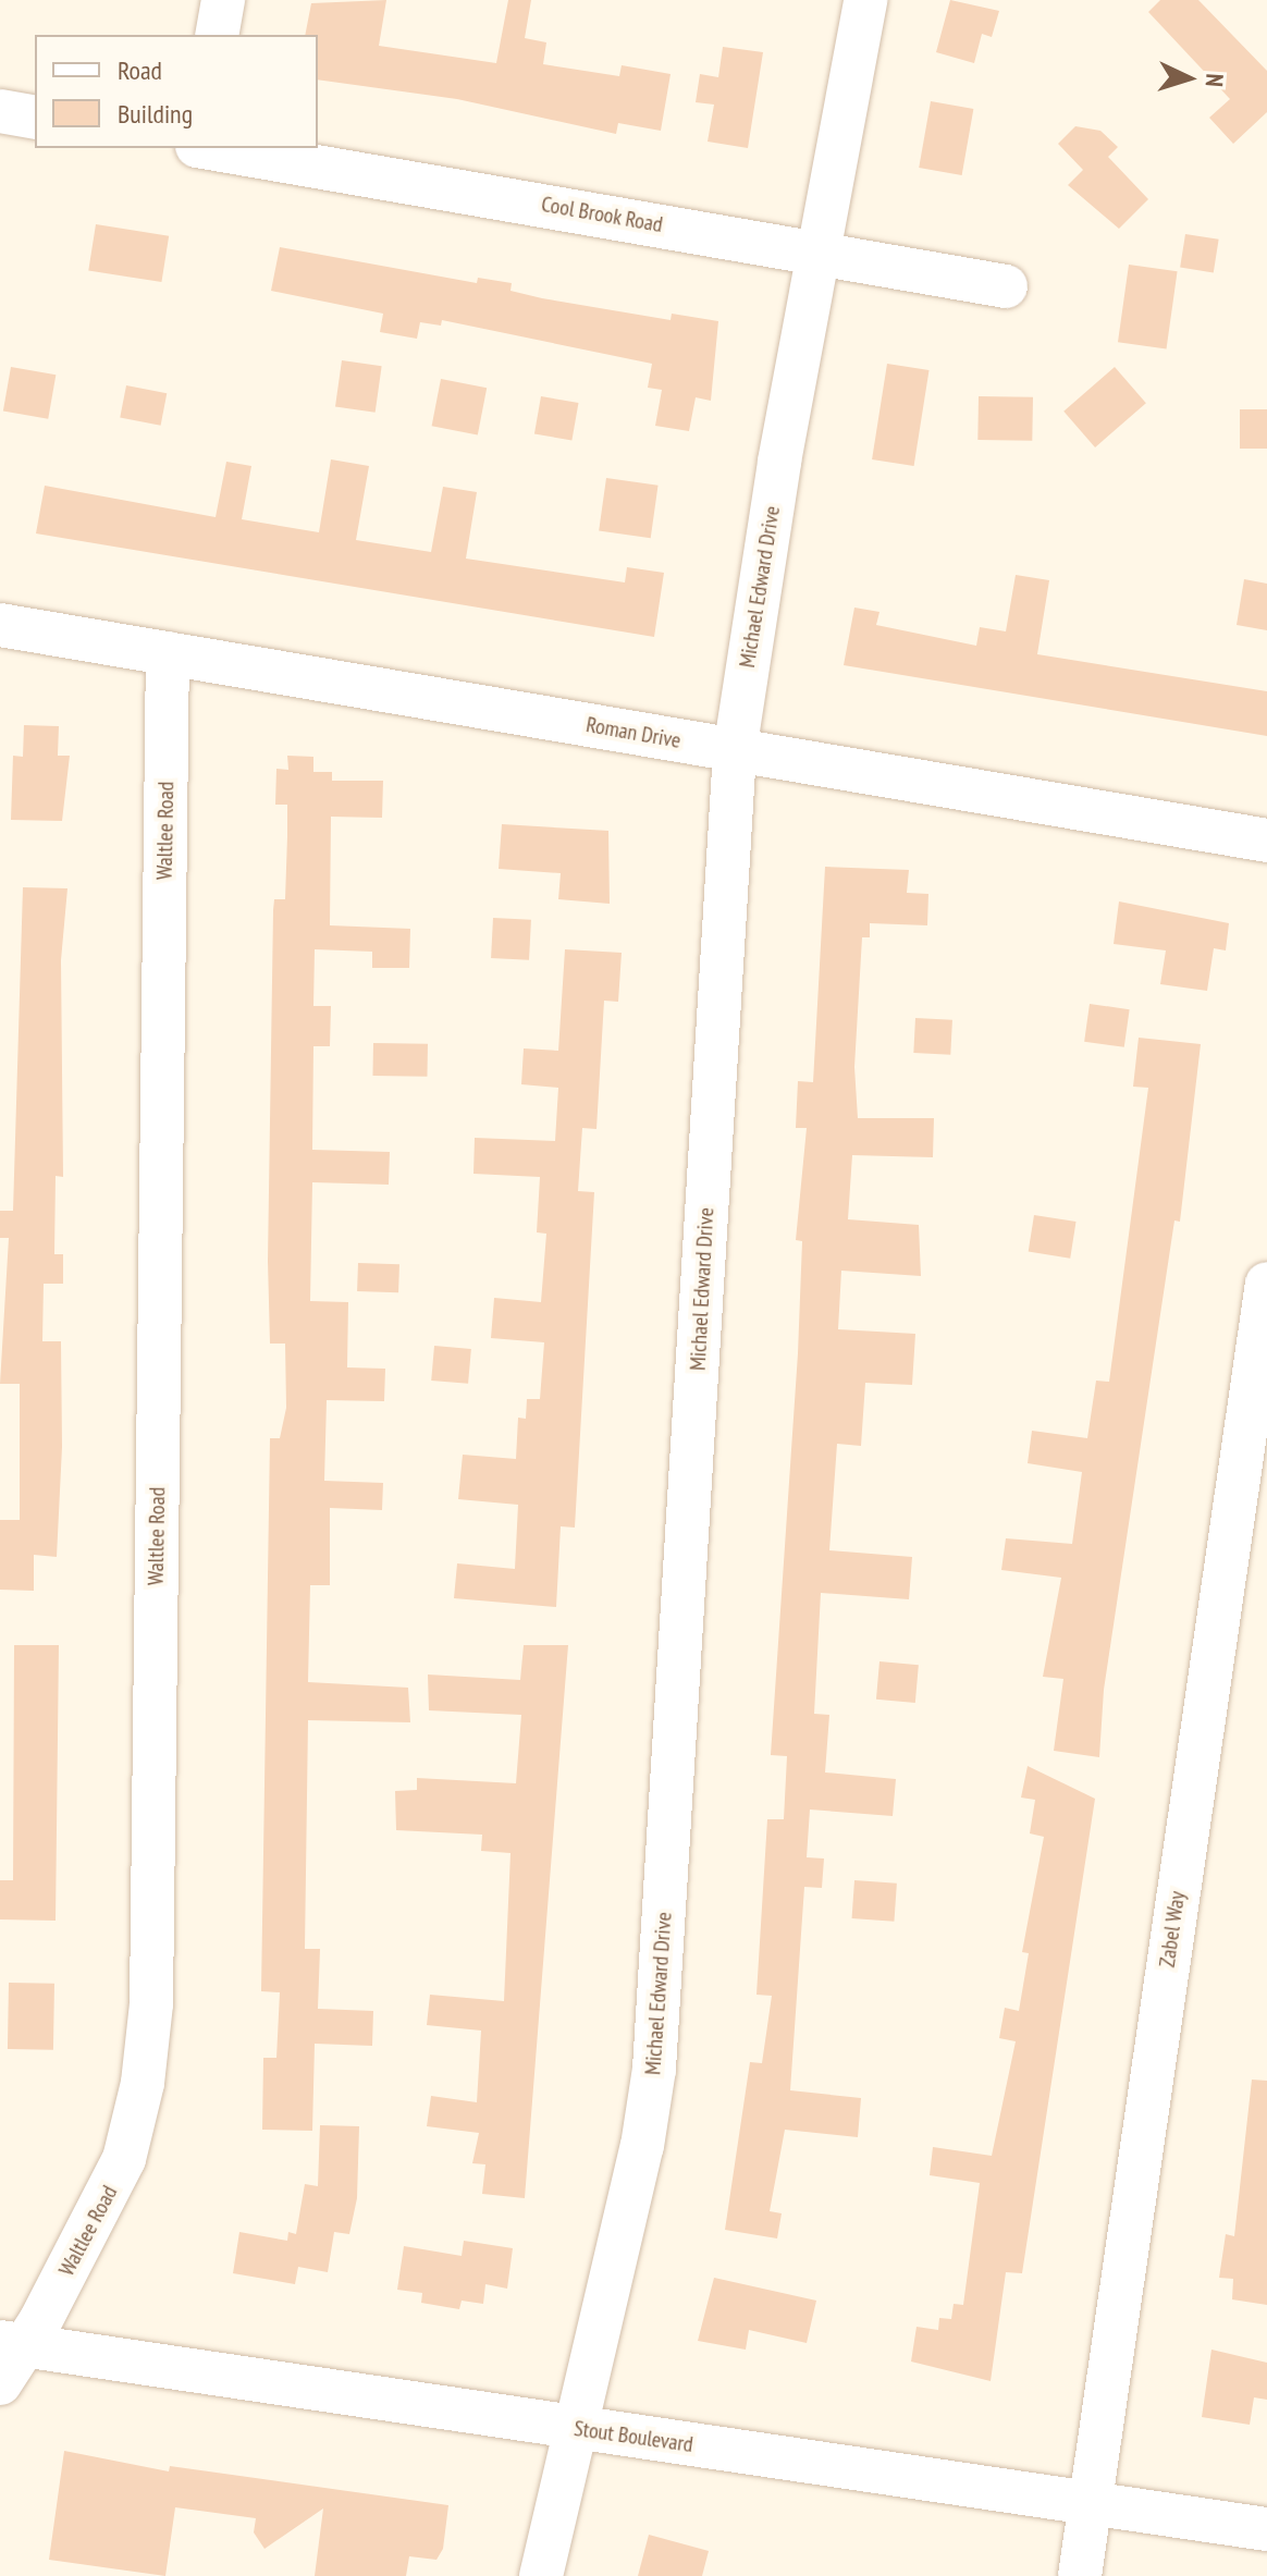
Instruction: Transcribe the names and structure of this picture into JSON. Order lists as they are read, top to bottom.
{
  "streets": {
    "street": [
      "Cool Brook Road",
      "Michael Edward Drive",
      "Roman Drive",
      "Waltlee Road",
      "Zabel Way",
      "Stout Boulevard"
    ]
  },
  "crossings": [
    ["Cool Brook Road", "Michael Edward Drive"],
    ["Michael Edward Drive", "Roman Drive"],
    ["Michael Edward Drive", "Stout Boulevard"],
    ["Roman Drive", "Waltlee Road"],
    ["Waltlee Road", "Stout Boulevard"],
    ["Zabel Way", "Stout Boulevard"]
  ],
  "legend": ["Road", "Building"],
  "north": "right"
}
